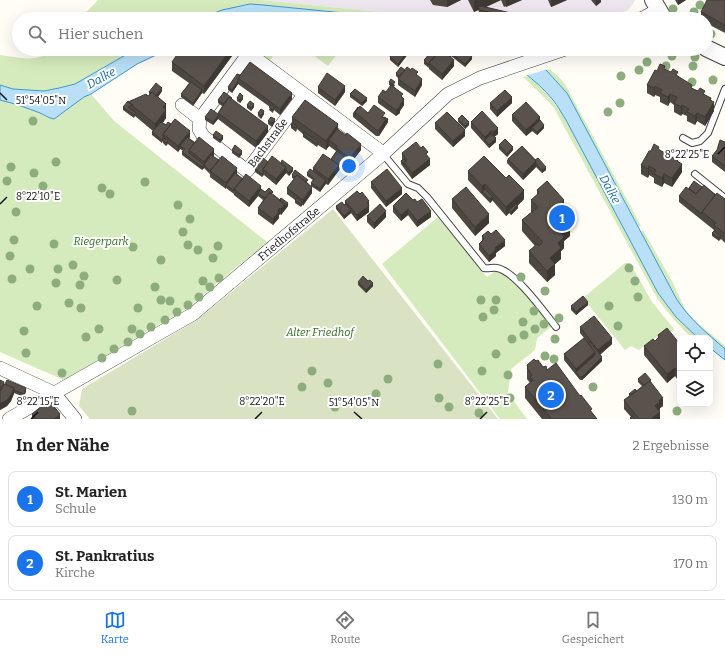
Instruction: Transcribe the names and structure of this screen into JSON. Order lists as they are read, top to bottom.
{
  "streets": {
    "street": ["Bachstraße", "Friedhofstraße"]
  },
  "water": ["Dalke"],
  "parks": ["Riegerpark", "Alter Friedhof"],
  "page": {
    "search": "Hier suchen",
    "pins": ["1", "2"],
    "heading": ["In der Nähe", "2 Ergebnisse"],
    "list": [
      {
        "mark": "1",
        "name": "St. Marien",
        "note": "Schule",
        "value": "130 m"
      },
      {
        "mark": "2",
        "name": "St. Pankratius",
        "note": "Kirche",
        "value": "170 m"
      }
    ],
    "nav": ["Karte", "Route", "Gespeichert"]
  },
  "coordinates": [
    "51°54'05\"N",
    "8°22'25\"E",
    "8°22'10\"E",
    "8°22'15\"E",
    "8°22'20\"E"
  ]
}
